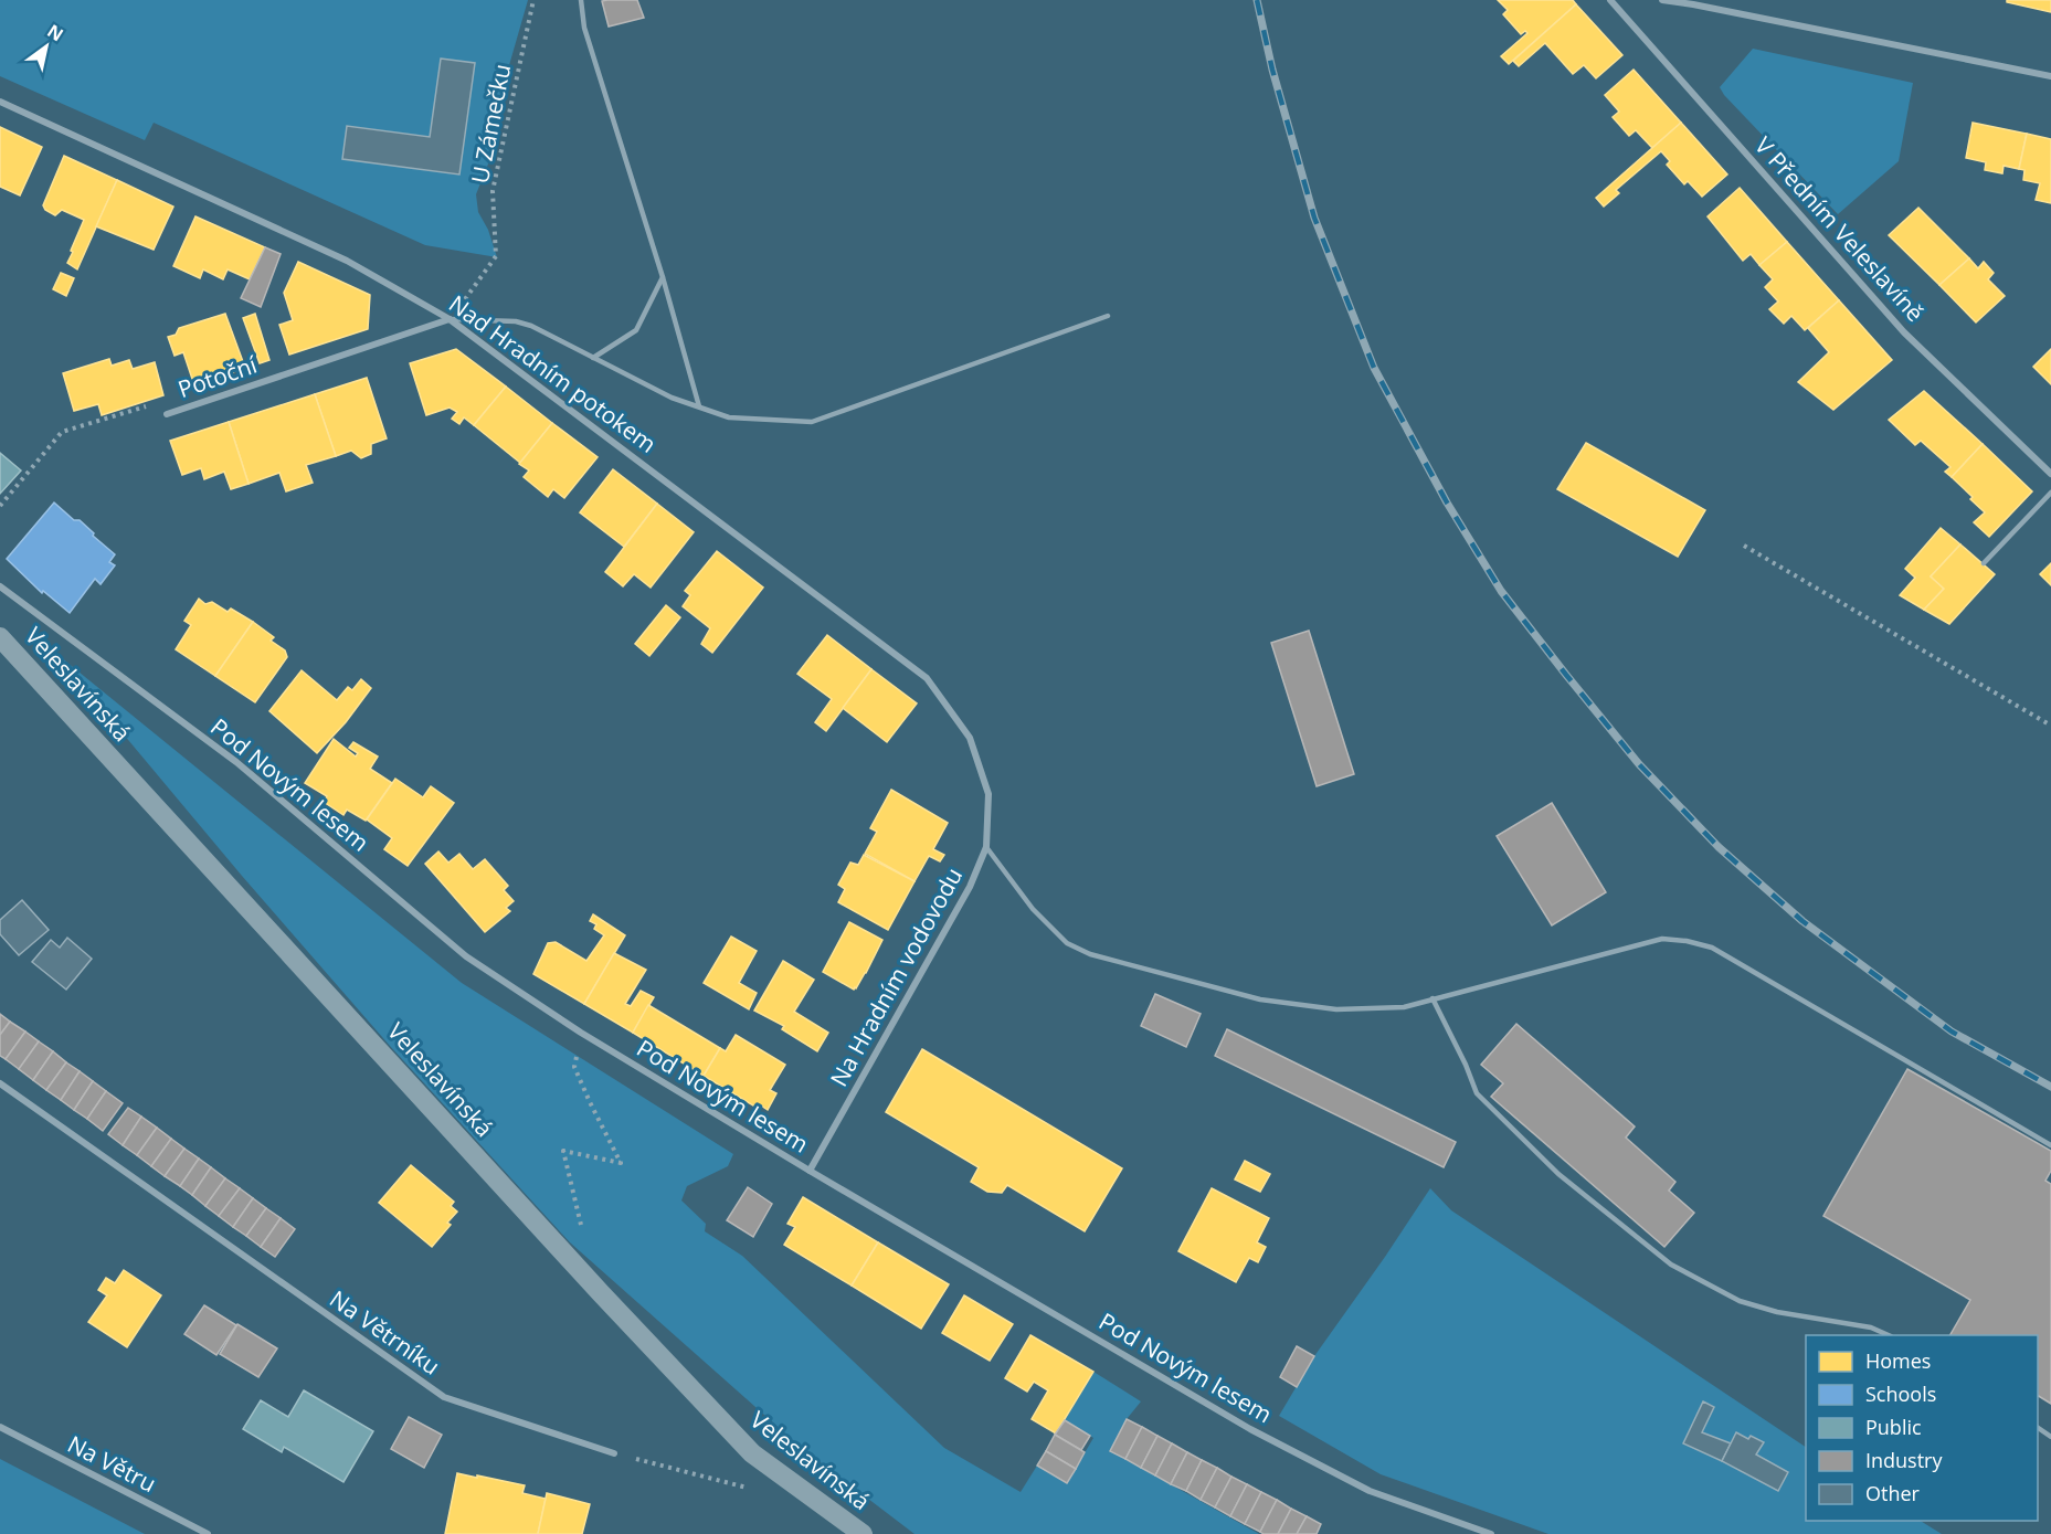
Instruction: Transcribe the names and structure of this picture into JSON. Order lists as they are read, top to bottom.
{
  "streets": {
    "street": [
      "V Předním Veleslavíně",
      "Nad Hradním potokem",
      "Potoční",
      "Veleslavínská",
      "Pod Novým lesem",
      "Na Hradním vodovodu",
      "Na Větrníku",
      "Na Větru"
    ],
    "path": ["U Zámečku"]
  },
  "crossings": [
    ["U Zámečku", "Nad Hradním potokem"],
    ["U Zámečku", "Potoční"],
    ["Nad Hradním potokem", "Potoční"],
    ["Nad Hradním potokem", "Na Hradním vodovodu"],
    ["Pod Novým lesem", "Na Hradním vodovodu"]
  ],
  "legend": [
    "Homes",
    "Schools",
    "Public",
    "Industry",
    "Other"
  ],
  "north": "top right"
}
